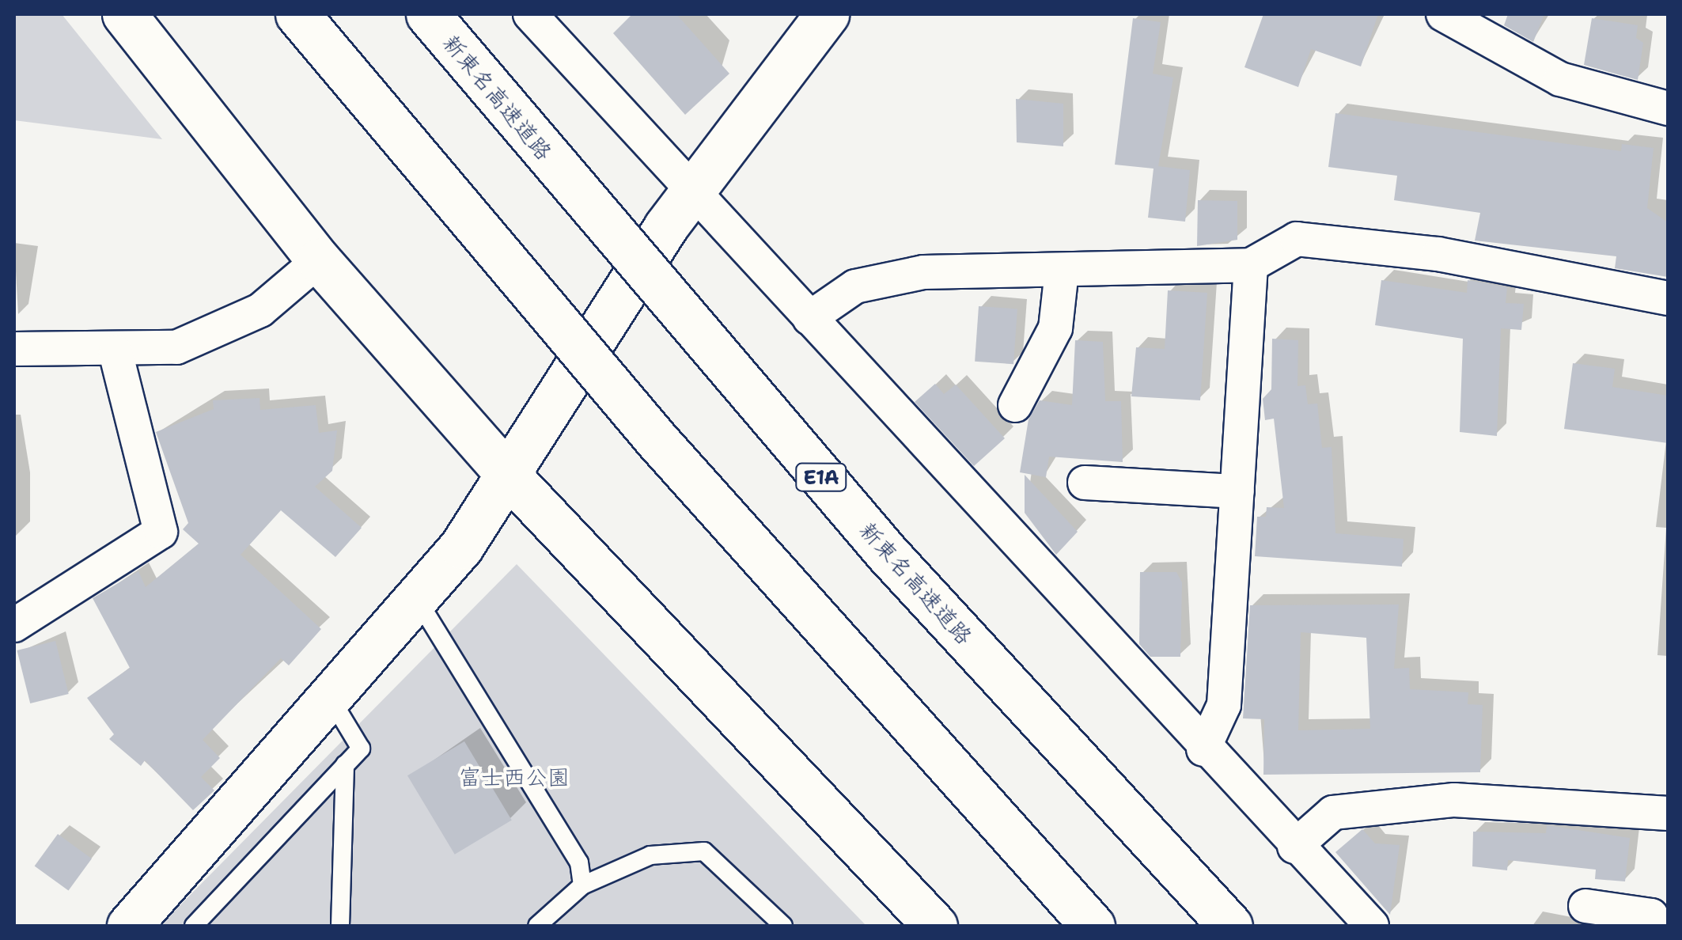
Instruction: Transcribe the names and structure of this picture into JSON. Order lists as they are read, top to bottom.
{
  "streets": {
    "main road": ["新東名高速道路", "E1A"]
  },
  "parks": ["富士西公園"]
}
